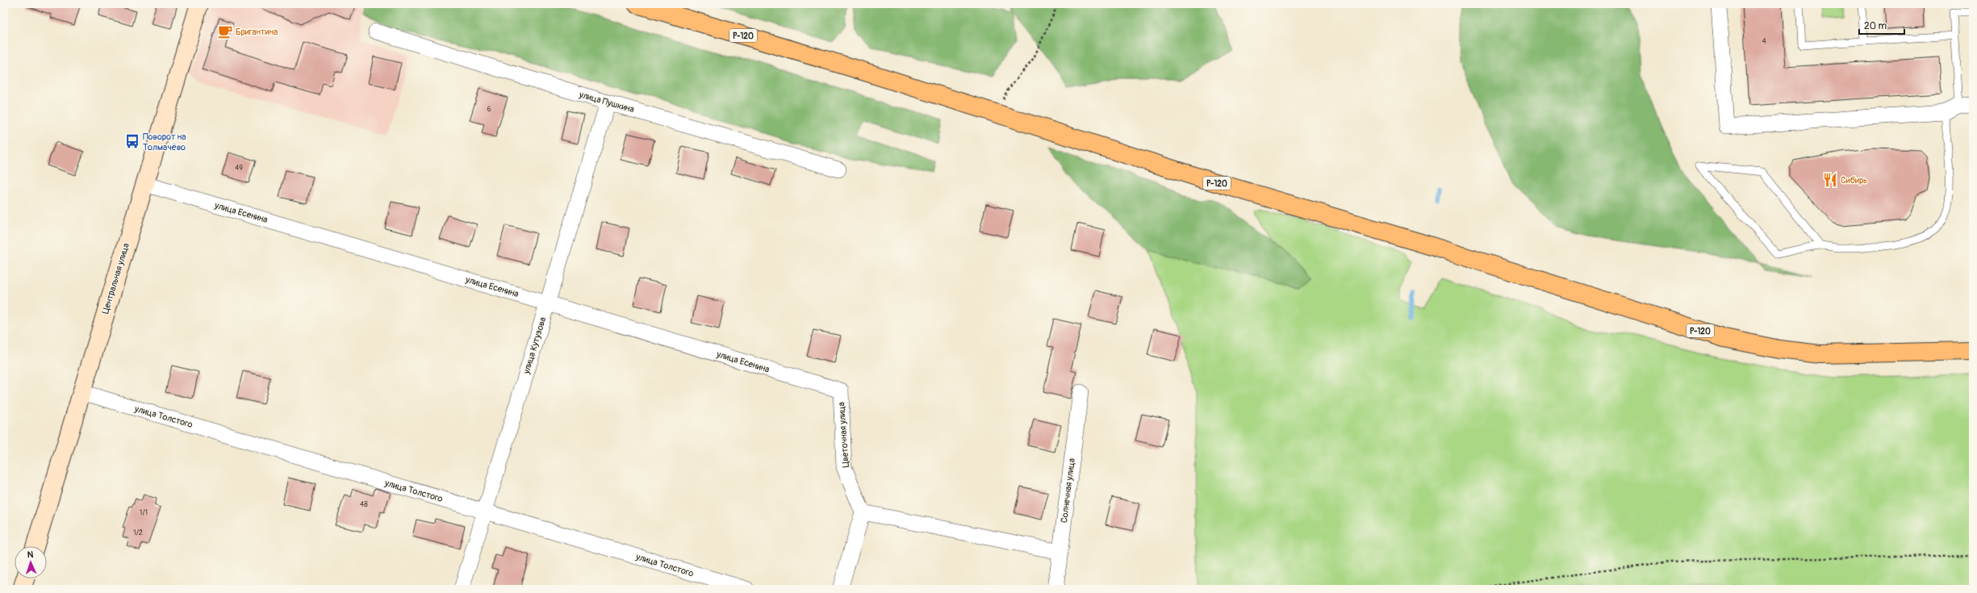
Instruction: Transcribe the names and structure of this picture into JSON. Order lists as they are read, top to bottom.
{
  "streets": {
    "main road": ["Р-120"],
    "street": [
      "улица Пушкина",
      "улица Есенина",
      "Центральная улица",
      "улица Кутузова",
      "улица Толстого",
      "Цветочная улица",
      "Солнечная улица"
    ]
  },
  "crossings": [
    ["улица Пушкина", "улица Кутузова"],
    ["улица Есенина", "Центральная улица"],
    ["улица Есенина", "улица Кутузова"],
    ["улица Есенина", "Цветочная улица"],
    ["Центральная улица", "улица Толстого"],
    ["улица Кутузова", "улица Толстого"]
  ],
  "places": {
    "cafe": ["Бригантина"],
    "bus stop": ["Поворот на Толмачёво"],
    "restaurant": ["Сибирь"]
  },
  "house_numbers": [
    "4",
    "6",
    "49",
    "48",
    "1/1",
    "1/2"
  ],
  "scale_bar": "20 m",
  "north": "top"
}
